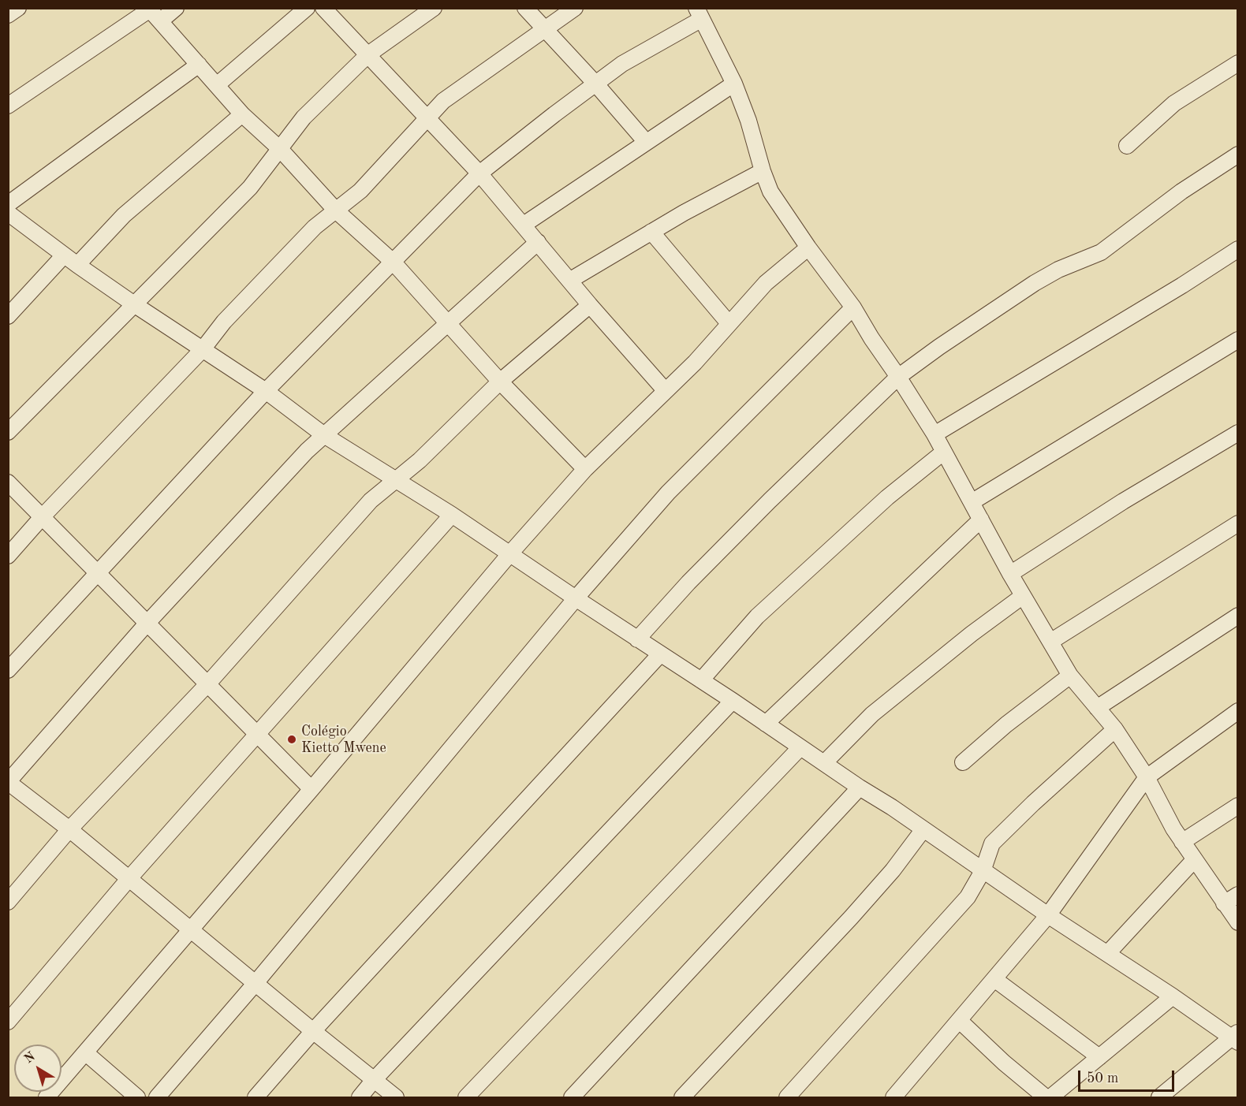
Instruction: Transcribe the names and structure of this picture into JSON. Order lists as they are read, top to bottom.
{
  "places": ["Colégio Kietto Mwene"],
  "scale_bar": "50 m",
  "north": "top left"
}
